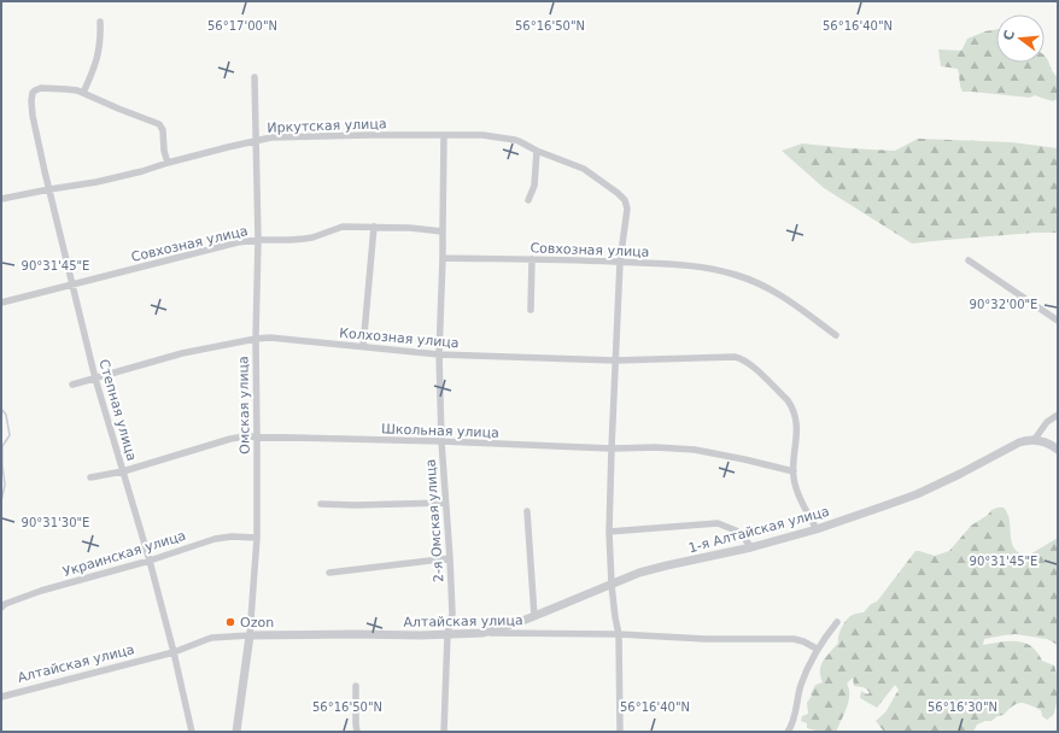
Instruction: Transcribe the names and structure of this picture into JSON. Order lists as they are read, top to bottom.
{
  "streets": {
    "street": [
      "Иркутская улица",
      "Совхозная улица",
      "Колхозная улица",
      "Омская улица",
      "Степная улица",
      "Школьная улица",
      "2-я Омская улица",
      "1-я Алтайская улица",
      "Украинская улица",
      "Алтайская улица"
    ]
  },
  "crossings": [
    ["Иркутская улица", "Совхозная улица"],
    ["Иркутская улица", "Омская улица"],
    ["Иркутская улица", "Степная улица"],
    ["Иркутская улица", "2-я Омская улица"],
    ["Совхозная улица", "Омская улица"],
    ["Совхозная улица", "Степная улица"],
    ["Совхозная улица", "2-я Омская улица"],
    ["Колхозная улица", "Омская улица"],
    ["Колхозная улица", "Степная улица"],
    ["Колхозная улица", "Школьная улица"],
    ["Колхозная улица", "2-я Омская улица"],
    ["Омская улица", "Школьная улица"],
    ["Омская улица", "Украинская улица"],
    ["Омская улица", "Алтайская улица"],
    ["Степная улица", "Школьная улица"],
    ["Степная улица", "Украинская улица"],
    ["Степная улица", "Алтайская улица"],
    ["Школьная улица", "2-я Омская улица"],
    ["2-я Омская улица", "Алтайская улица"],
    ["1-я Алтайская улица", "Алтайская улица"]
  ],
  "places": ["Ozon"],
  "north": "left",
  "coordinates": [
    "56°17'00\"N",
    "56°16'50\"N",
    "56°16'40\"N",
    "90°31'45\"E",
    "90°32'00\"E",
    "90°31'30\"E",
    "56°16'30\"N"
  ]
}
